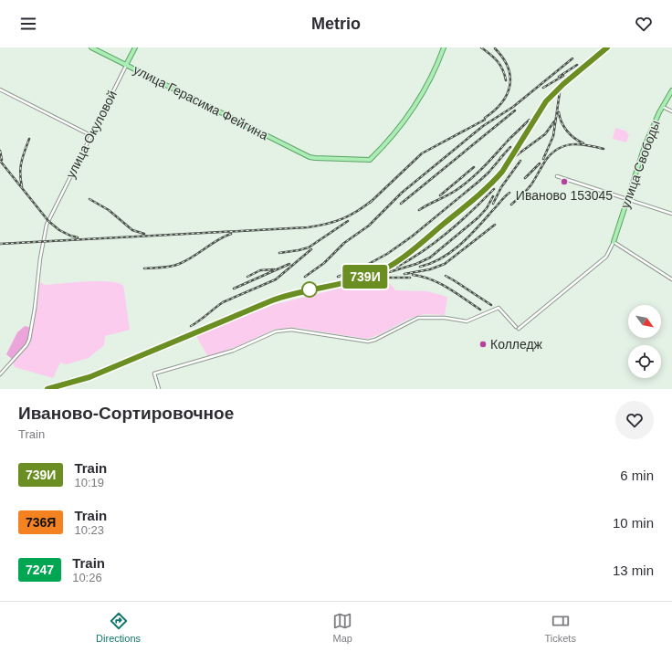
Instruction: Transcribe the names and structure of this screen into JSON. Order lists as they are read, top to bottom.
{
  "streets": {
    "main road": ["улица Герасима Фейгина", "улица Окуловой", "улица Свободы"]
  },
  "crossings": [
    ["улица Герасима Фейгина", "улица Окуловой"]
  ],
  "places": ["Иваново 153045", "Колледж"],
  "north": "bottom right",
  "page": {
    "header": "Metrio",
    "on_map": "739И",
    "heading": ["Иваново-Сортировочное", "Train"],
    "list": [
      {
        "mark": "739И",
        "name": "Train",
        "note": "10:19",
        "value": "6 min"
      },
      {
        "mark": "736Я",
        "name": "Train",
        "note": "10:23",
        "value": "10 min"
      },
      {
        "mark": "7247",
        "name": "Train",
        "note": "10:26",
        "value": "13 min"
      }
    ],
    "tabs": ["Directions", "Map", "Tickets"]
  }
}
